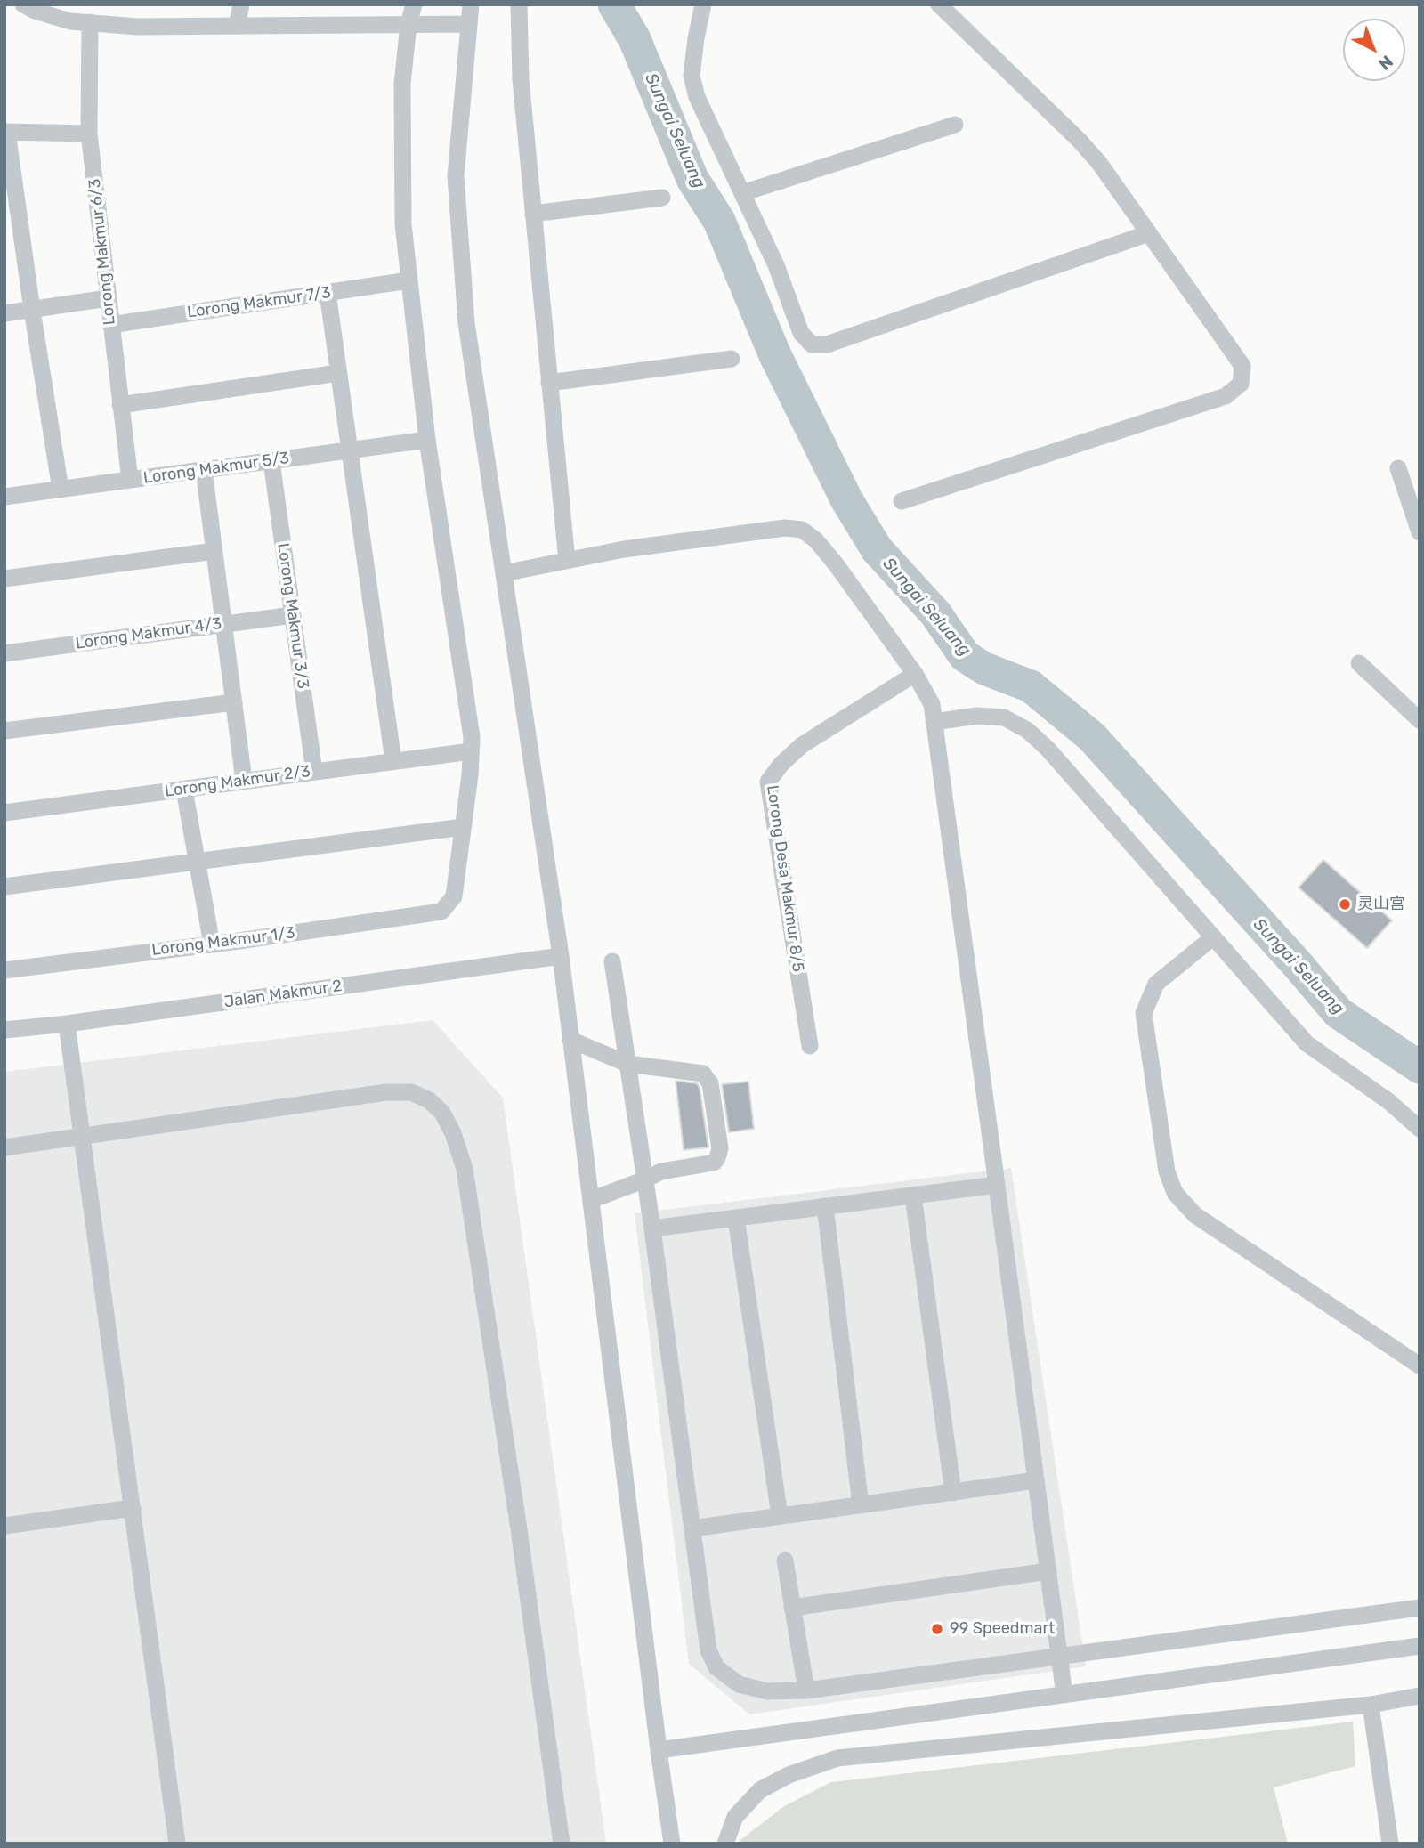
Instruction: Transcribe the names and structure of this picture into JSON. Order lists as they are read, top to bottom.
{
  "streets": {
    "street": [
      "Lorong Makmur 6/3",
      "Lorong Makmur 7/3",
      "Lorong Makmur 5/3",
      "Lorong Makmur 3/3",
      "Lorong Makmur 4/3",
      "Lorong Makmur 2/3",
      "Lorong Desa Makmur 8/5",
      "Lorong Makmur 1/3",
      "Jalan Makmur 2"
    ]
  },
  "crossings": [
    ["Lorong Makmur 6/3", "Lorong Makmur 7/3"],
    ["Lorong Makmur 6/3", "Lorong Makmur 5/3"],
    ["Lorong Makmur 5/3", "Lorong Makmur 3/3"],
    ["Lorong Makmur 3/3", "Lorong Makmur 4/3"],
    ["Lorong Makmur 3/3", "Lorong Makmur 2/3"]
  ],
  "water": ["Sungai Seluang"],
  "places": ["灵山宫", "99 Speedmart"],
  "north": "bottom right"
}
